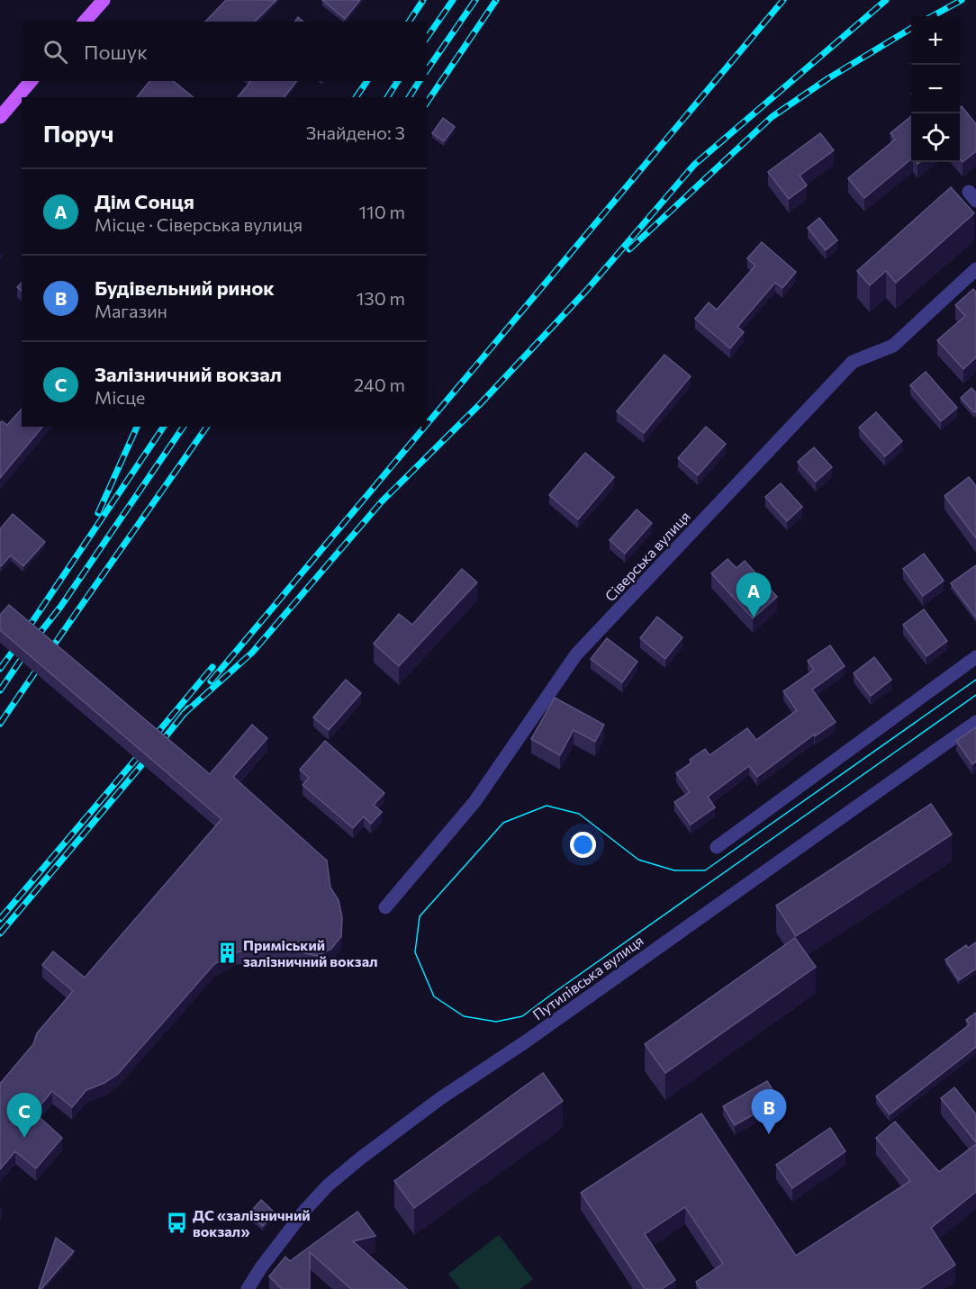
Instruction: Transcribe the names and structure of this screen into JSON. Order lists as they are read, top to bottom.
{
  "streets": {
    "street": ["Сіверська вулиця", "Путилівська вулиця"]
  },
  "places": {
    "building": ["Приміський залізничний вокзал"],
    "bus stop": ["ДС «залізничний вокзал»"]
  },
  "page": {
    "map_buttons": ["+", "−"],
    "search": "Пошук",
    "heading": ["Поруч", "Знайдено: 3"],
    "list": [
      {
        "mark": "A",
        "name": "Дім Сонця",
        "note": "Місце · Сіверська вулиця",
        "value": "110 m"
      },
      {
        "mark": "B",
        "name": "Будівельний ринок",
        "note": "Магазин",
        "value": "130 m"
      },
      {
        "mark": "C",
        "name": "Залізничний вокзал",
        "note": "Місце",
        "value": "240 m"
      }
    ],
    "pins": ["A", "B", "C"]
  }
}
